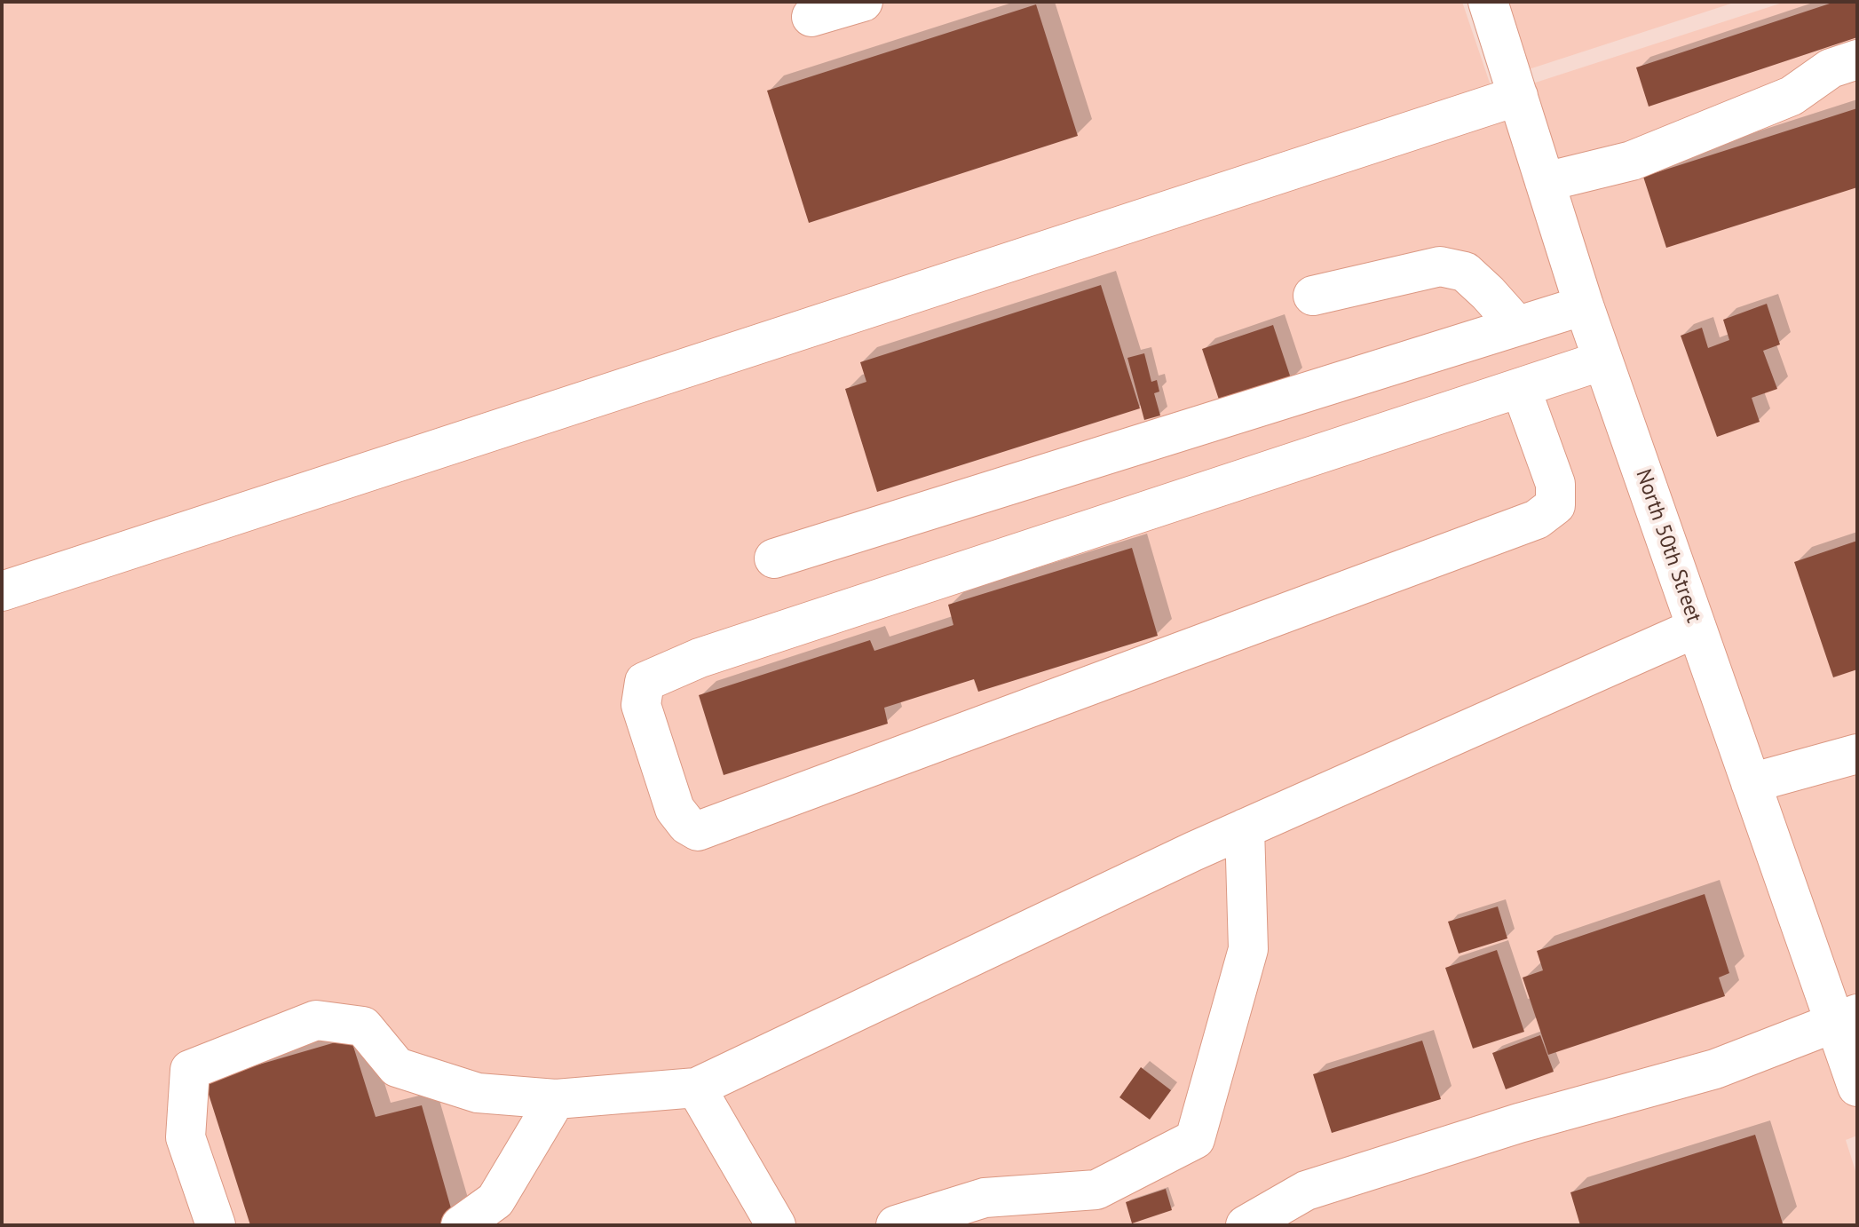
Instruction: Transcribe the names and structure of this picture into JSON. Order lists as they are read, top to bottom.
{
  "streets": {
    "street": ["North 50th Street"]
  }
}
